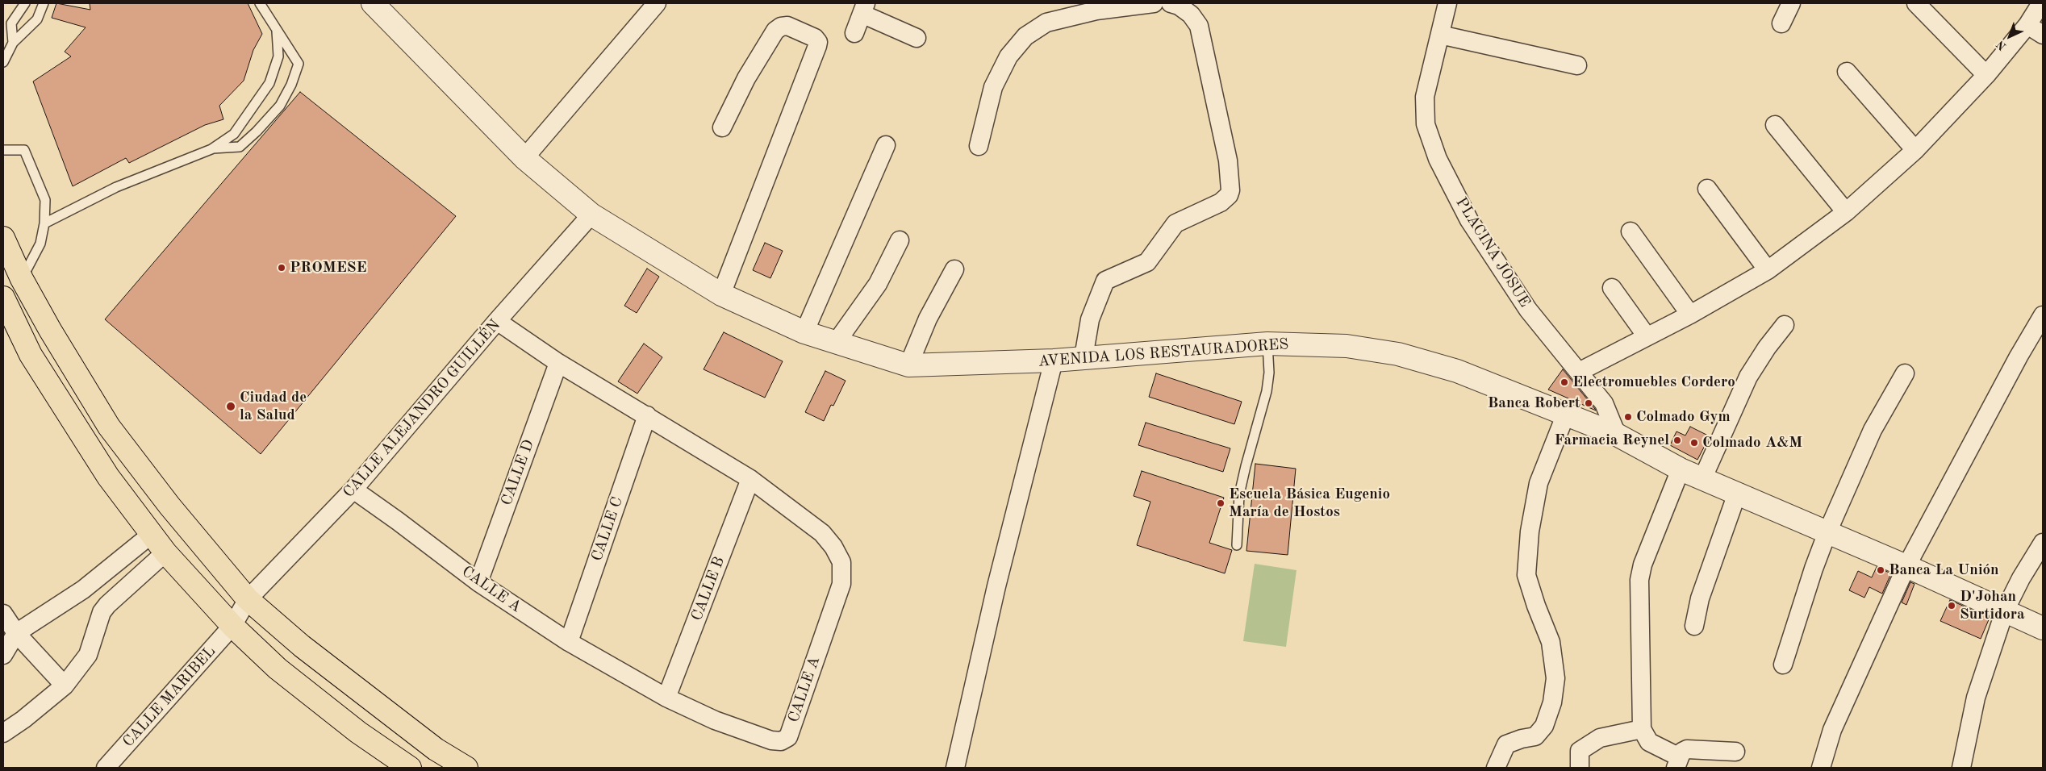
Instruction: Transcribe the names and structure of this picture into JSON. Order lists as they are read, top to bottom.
{
  "streets": {
    "street": [
      "PLACINA JOSUE",
      "AVENIDA LOS RESTAURADORES",
      "CALLE ALEJANDRO GUILLÉN",
      "CALLE D",
      "CALLE C",
      "CALLE B",
      "CALLE A",
      "CALLE MARIBEL"
    ]
  },
  "crossings": [
    ["PLACINA JOSUE", "AVENIDA LOS RESTAURADORES"],
    ["AVENIDA LOS RESTAURADORES", "CALLE ALEJANDRO GUILLÉN"],
    ["CALLE ALEJANDRO GUILLÉN", "CALLE A"],
    ["CALLE ALEJANDRO GUILLÉN", "CALLE MARIBEL"],
    ["CALLE D", "CALLE A"],
    ["CALLE C", "CALLE A"],
    ["CALLE B", "CALLE A"]
  ],
  "places": [
    "PROMESE",
    "Electromuebles Cordero",
    "Banca Robert",
    "Ciudad de la Salud",
    "Colmado Gym",
    "Farmacia Reynel",
    "Colmado A&M",
    "Escuela Básica Eugenio María de Hostos",
    "Banca La Unión",
    "D'Johan Surtidora"
  ],
  "north": "bottom left"
}
